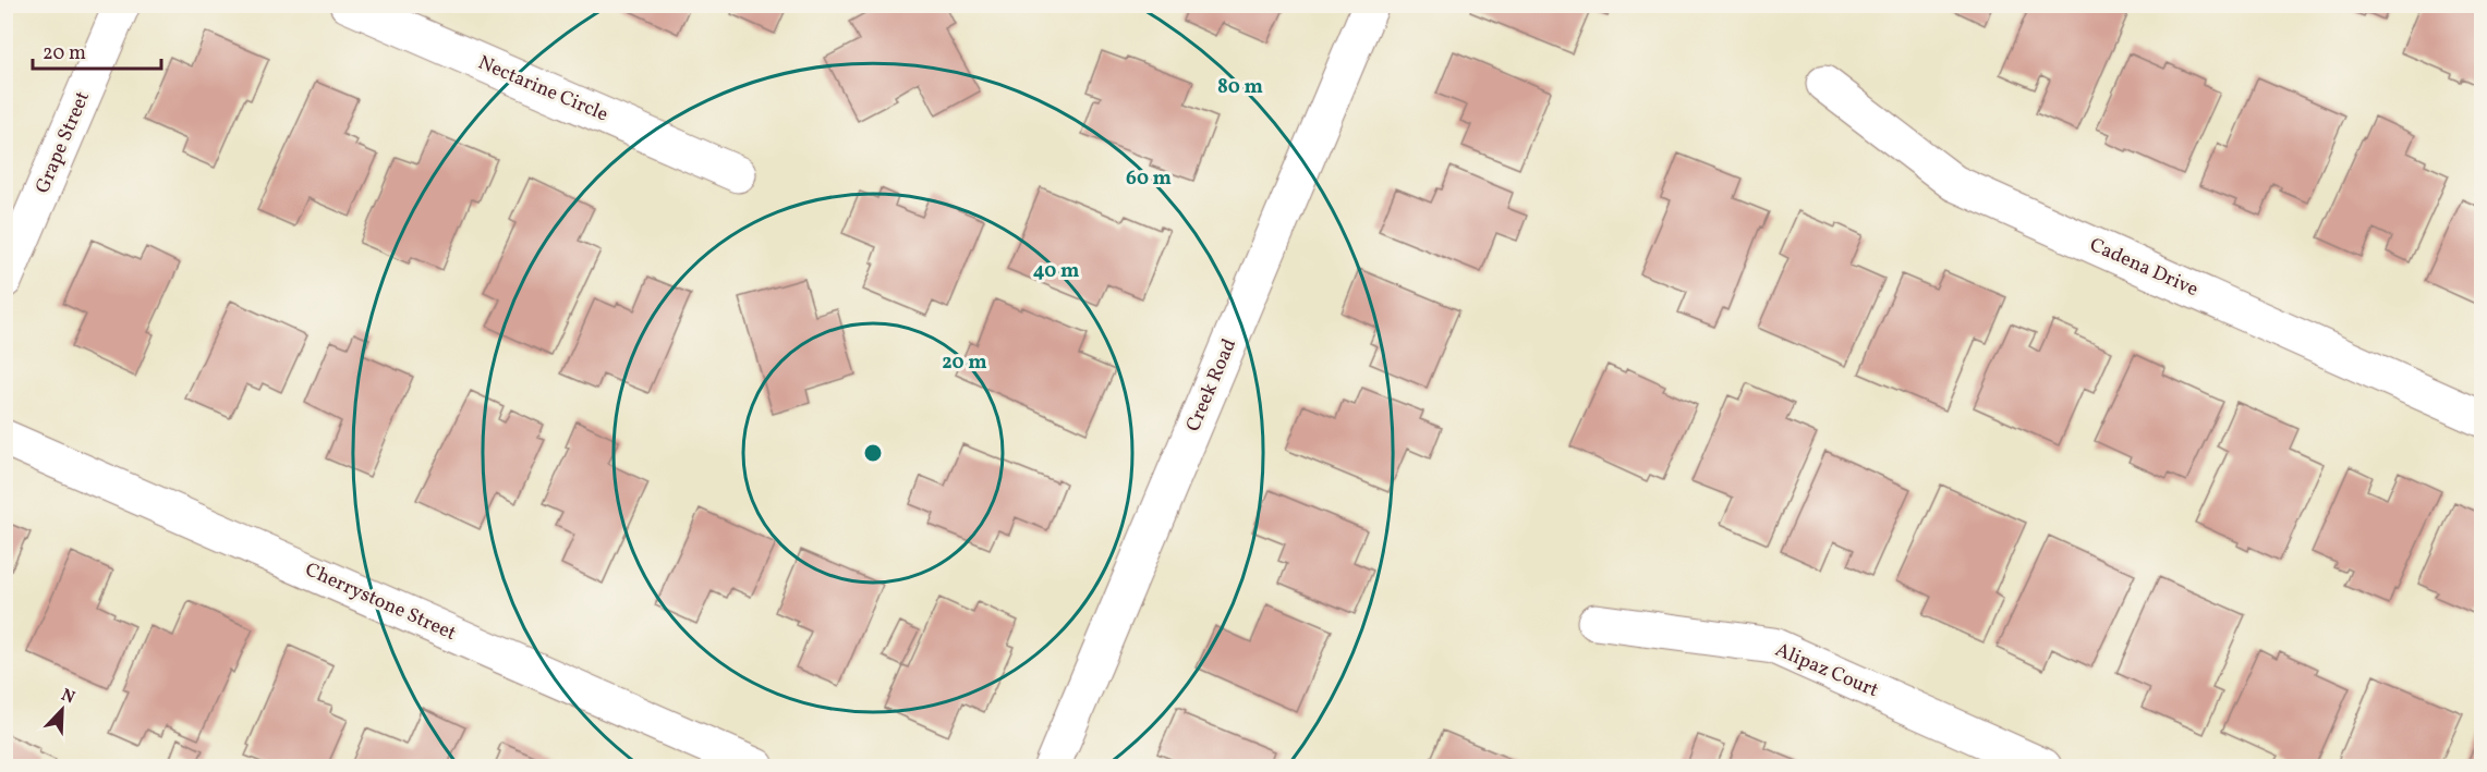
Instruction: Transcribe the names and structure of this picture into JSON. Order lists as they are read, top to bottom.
{
  "streets": {
    "street": [
      "Nectarine Circle",
      "Grape Street",
      "Cadena Drive",
      "Creek Road",
      "Cherrystone Street",
      "Alipaz Court"
    ]
  },
  "scale_bar": "20 m",
  "north": "top right",
  "rings": [
    "80 m",
    "60 m",
    "40 m",
    "20 m"
  ]
}
